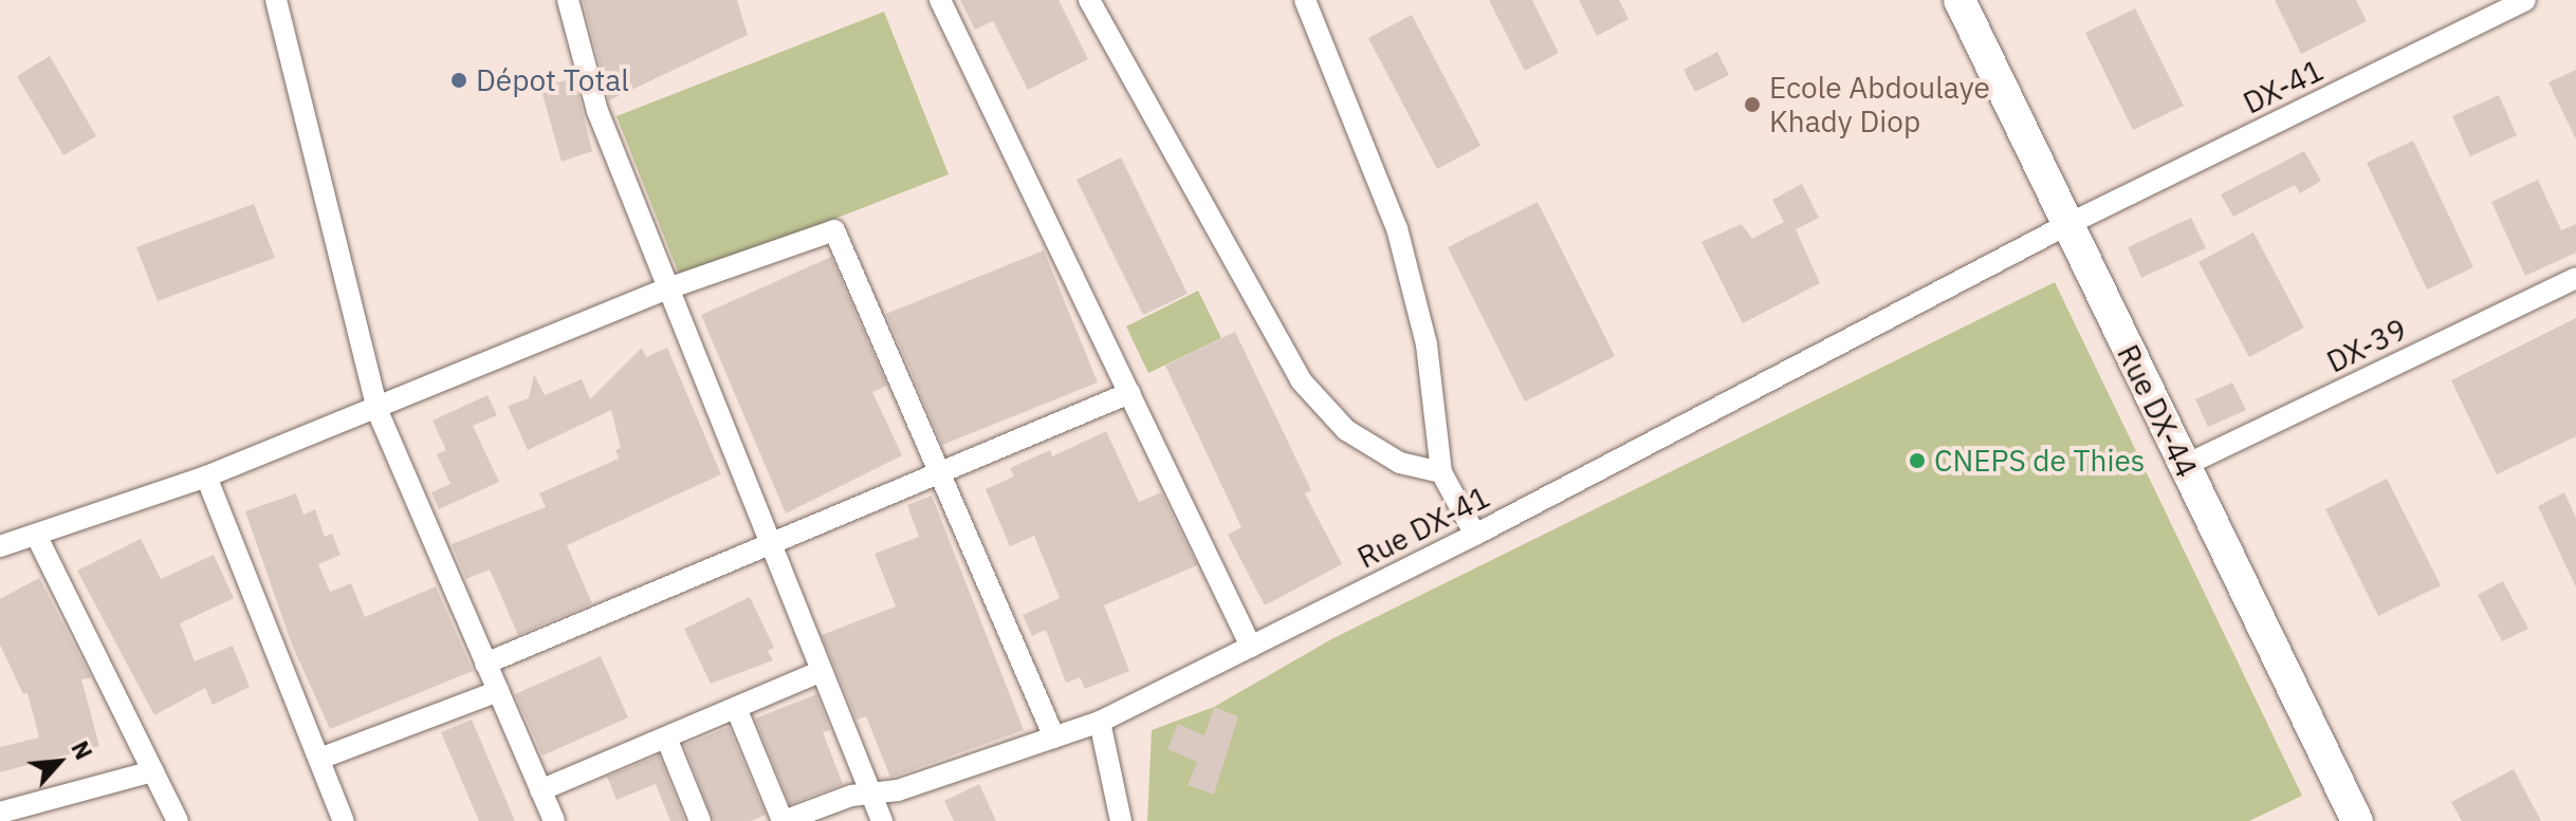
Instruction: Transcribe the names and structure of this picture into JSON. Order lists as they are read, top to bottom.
{
  "streets": {
    "street": [
      "DX-41",
      "DX-39",
      "Rue DX-44",
      "Rue DX-41"
    ]
  },
  "crossings": [
    ["DX-41", "Rue DX-44"],
    ["DX-41", "Rue DX-41"],
    ["DX-39", "Rue DX-44"],
    ["Rue DX-44", "Rue DX-41"]
  ],
  "places": ["Dépot Total", "Ecole Abdoulaye Khady Diop", "CNEPS de Thies"],
  "north": "top right"
}
